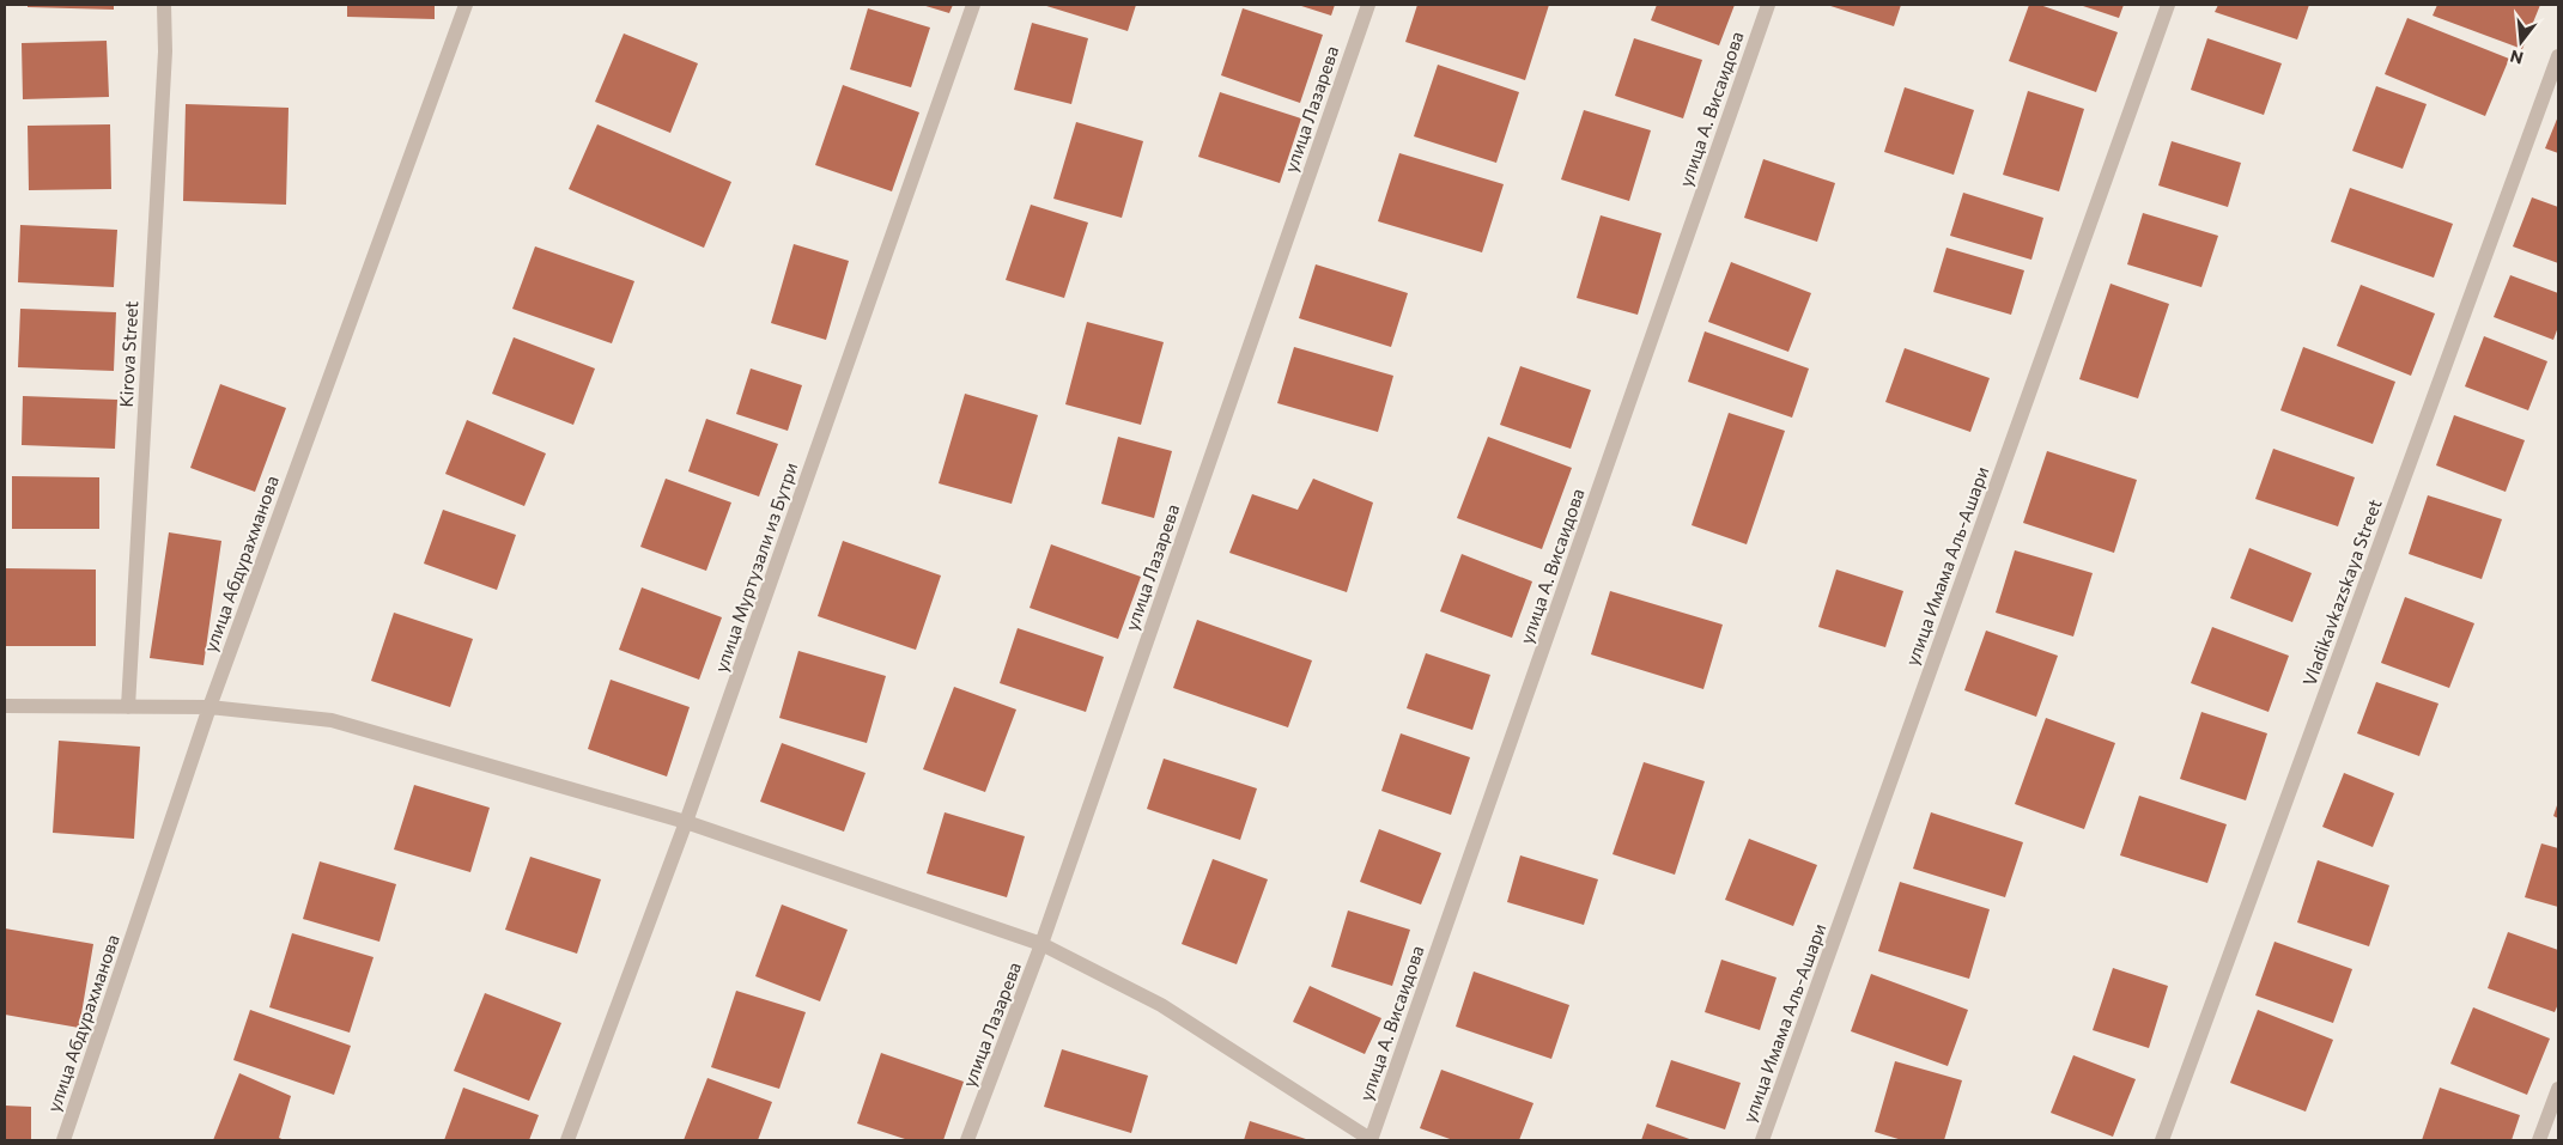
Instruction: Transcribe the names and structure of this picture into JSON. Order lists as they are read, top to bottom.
{
  "streets": {
    "street": [
      "улица Лазарева",
      "улица А. Висаидова",
      "Kirova Street",
      "улица Абдурахманова",
      "улица Имама Аль-Ашари",
      "улица Муртузали из Бутри",
      "Vladikavkazskaya Street"
    ]
  },
  "north": "bottom"
}
